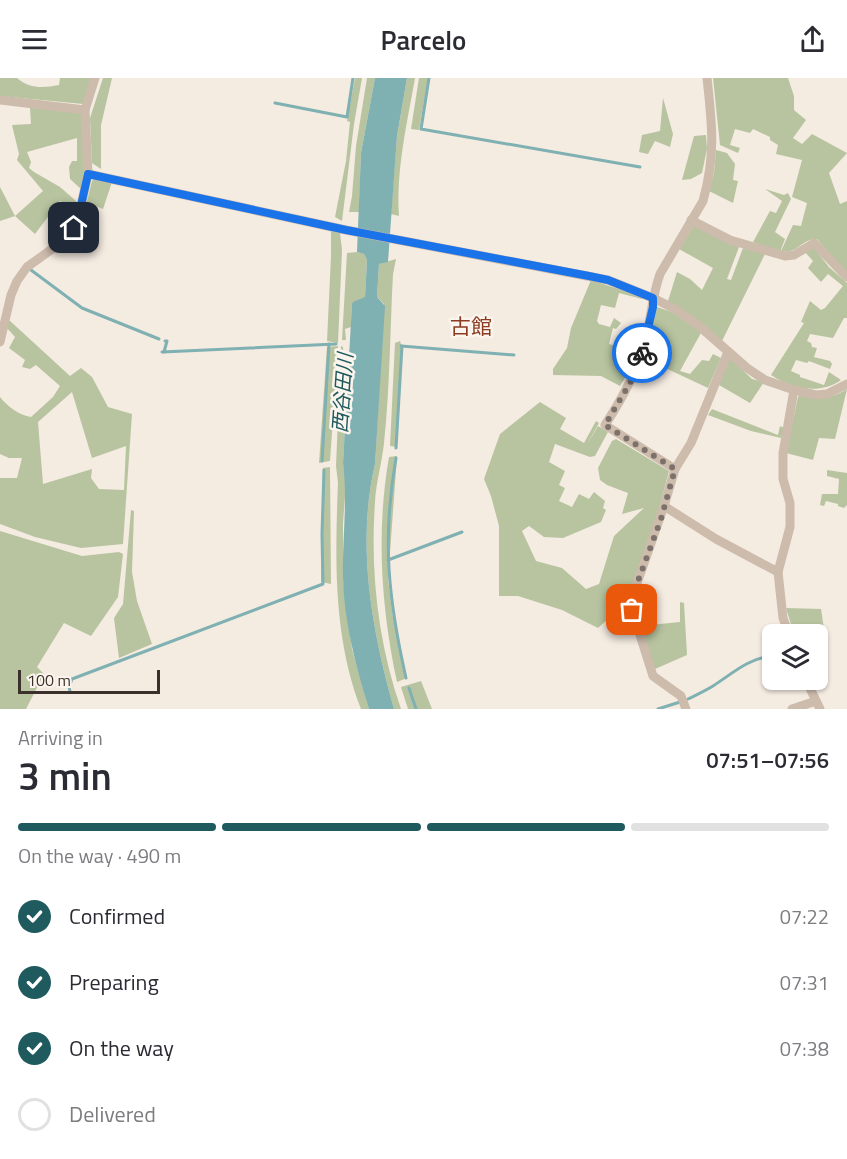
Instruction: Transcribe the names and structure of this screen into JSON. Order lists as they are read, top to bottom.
{
  "districts": ["古館"],
  "water": ["西谷田川"],
  "scale_bar": "100 m",
  "page": {
    "header": "Parcelo",
    "scale": "100 m",
    "heading": ["3 min", "Arriving in", "07:51–07:56"],
    "bar": "On the way · 490 m",
    "list": [
      ["Confirmed", "07:22"],
      ["Preparing", "07:31"],
      ["On the way", "07:38"],
      "Delivered"
    ]
  }
}
